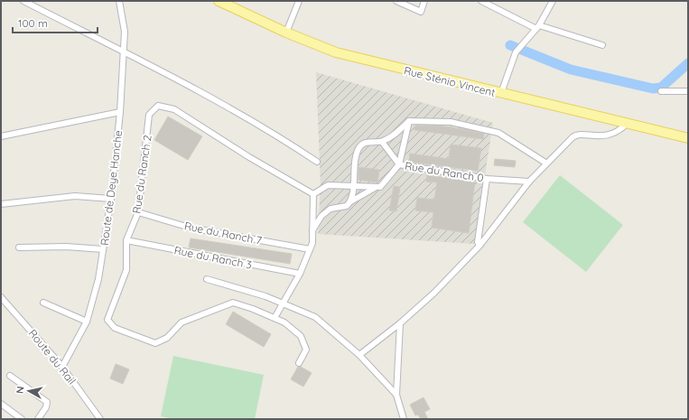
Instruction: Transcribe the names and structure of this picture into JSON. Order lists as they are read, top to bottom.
{
  "streets": {
    "main road": ["Rue Sténio Vincent"],
    "street": [
      "Rue du Ranch 0",
      "Rue du Ranch 2",
      "Route de Deye Hanche",
      "Rue du Ranch 7",
      "Rue du Ranch 3",
      "Route du Rail"
    ]
  },
  "crossings": [
    ["Rue du Ranch 2", "Rue du Ranch 7"],
    ["Rue du Ranch 2", "Rue du Ranch 3"],
    ["Route de Deye Hanche", "Route du Rail"]
  ],
  "scale_bar": "100 m",
  "north": "left"
}
